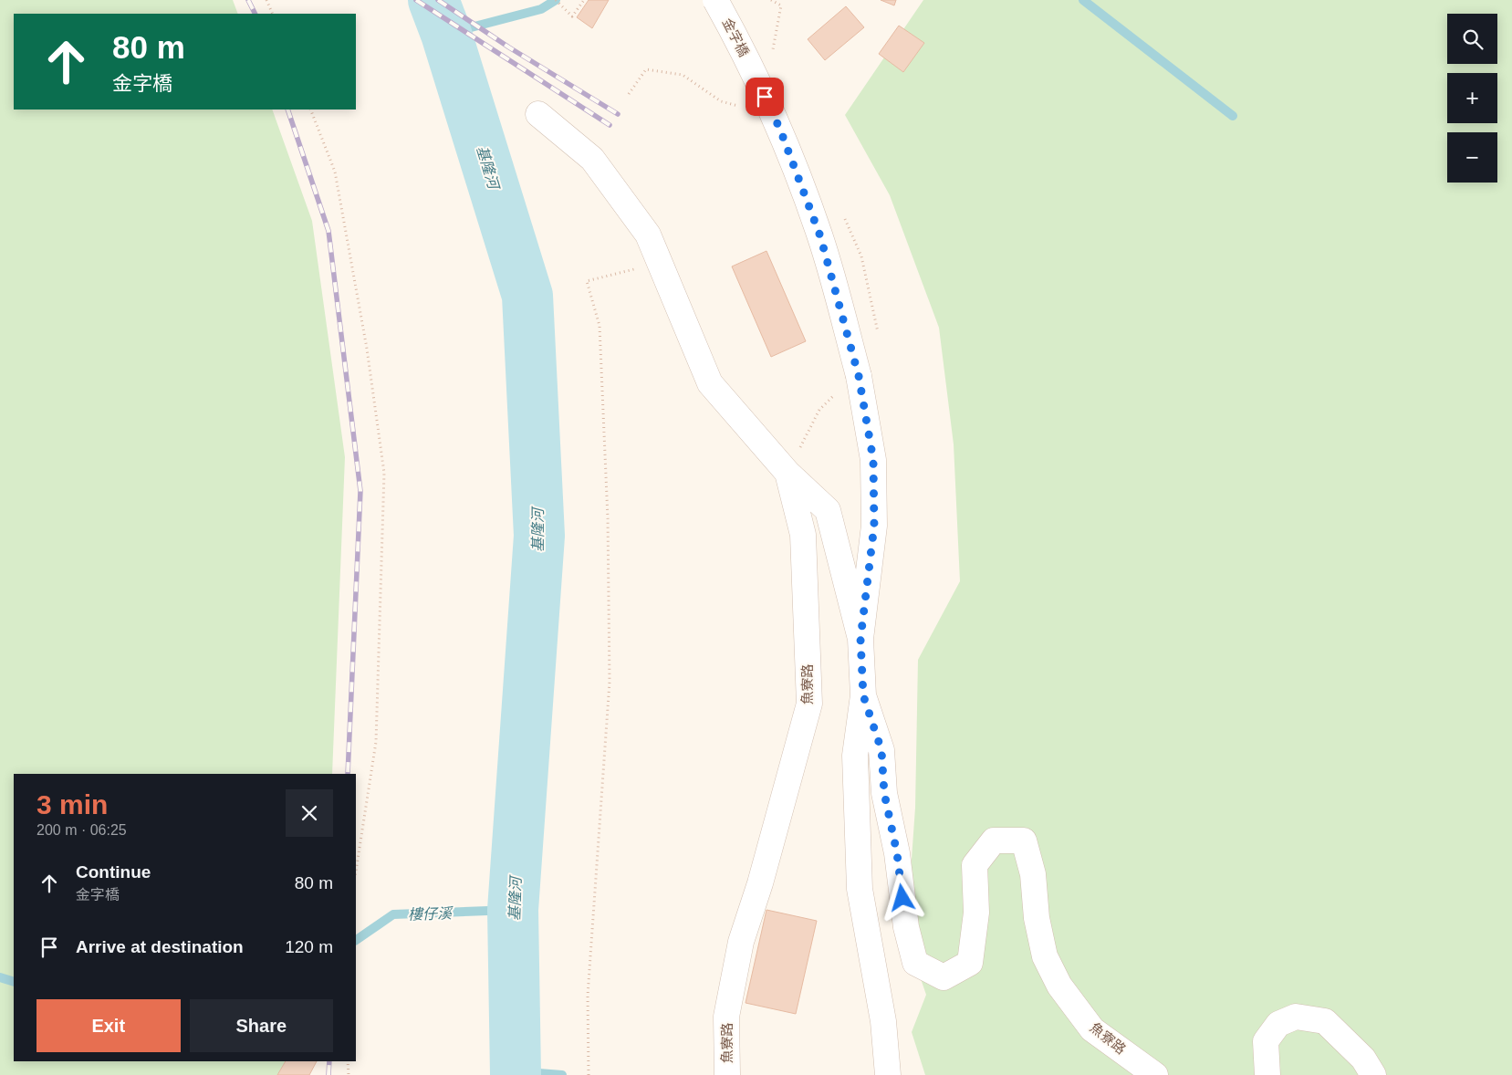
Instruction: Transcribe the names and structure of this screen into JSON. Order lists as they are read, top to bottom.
{
  "streets": {
    "street": ["金字橋", "魚寮路"]
  },
  "crossings": [
    ["金字橋", "魚寮路"]
  ],
  "water": ["基隆河", "樓仔溪"],
  "page": {
    "map_buttons": ["+", "−"],
    "turn": ["80 m", "金字橋"],
    "heading": ["3 min", "200 m · 06:25"],
    "list": [
      {
        "name": "Continue",
        "note": "金字橋",
        "value": "80 m"
      },
      {
        "name": "Arrive at destination",
        "value": "120 m"
      }
    ],
    "buttons": ["Exit", "Share"]
  }
}
